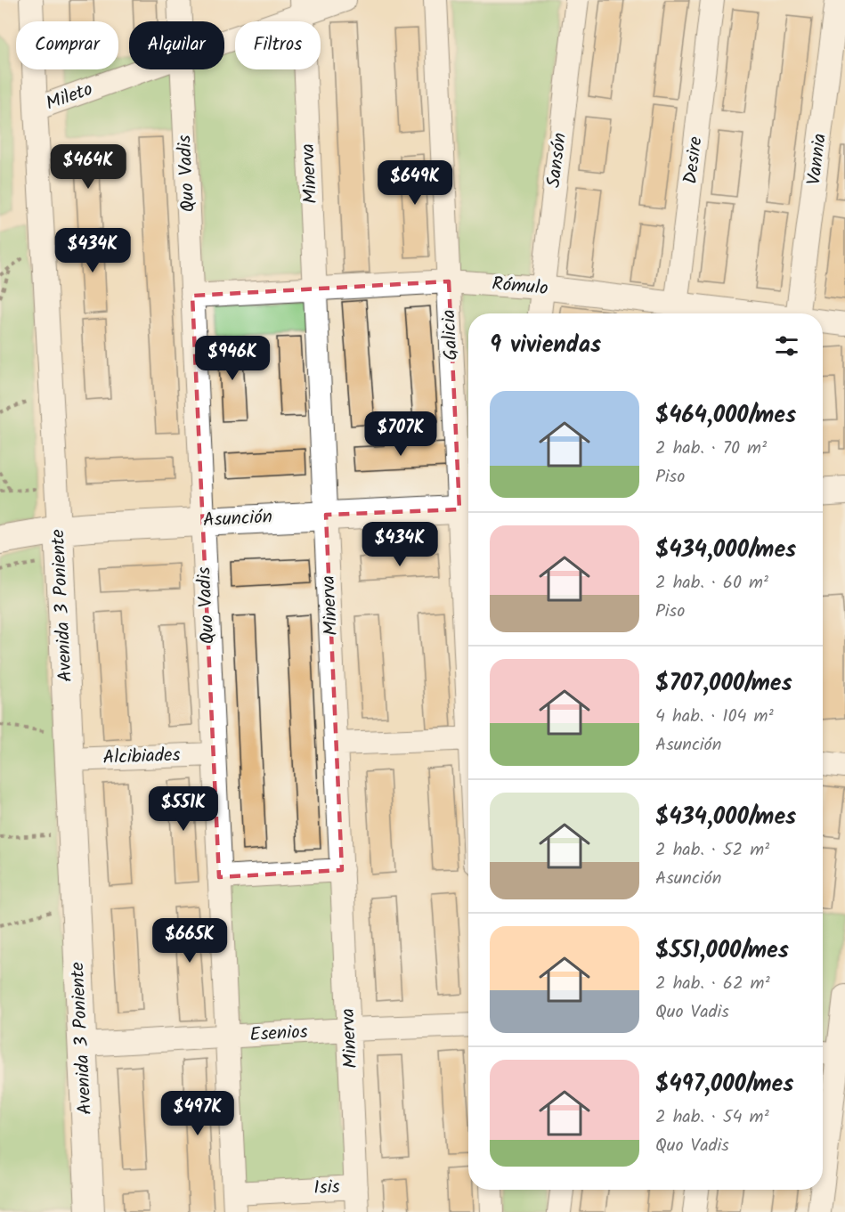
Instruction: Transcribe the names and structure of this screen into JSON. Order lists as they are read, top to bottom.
{
  "streets": {
    "street": [
      "Mileto",
      "Vannia",
      "Sansón",
      "Desire",
      "Quo Vadis",
      "Minerva",
      "Rómulo",
      "Galicia",
      "Asunción",
      "Avenida 3 Poniente",
      "Alcibiades",
      "Esenios",
      "Isis"
    ]
  },
  "crossings": [
    ["Mileto", "Minerva"],
    ["Mileto", "Avenida 3 Poniente"],
    ["Sansón", "Rómulo"],
    ["Desire", "Rómulo"],
    ["Quo Vadis", "Rómulo"],
    ["Quo Vadis", "Asunción"],
    ["Quo Vadis", "Alcibiades"],
    ["Quo Vadis", "Esenios"],
    ["Quo Vadis", "Isis"],
    ["Minerva", "Rómulo"],
    ["Minerva", "Asunción"],
    ["Minerva", "Esenios"],
    ["Minerva", "Isis"],
    ["Rómulo", "Galicia"],
    ["Galicia", "Asunción"],
    ["Asunción", "Avenida 3 Poniente"],
    ["Avenida 3 Poniente", "Alcibiades"],
    ["Avenida 3 Poniente", "Esenios"]
  ],
  "page": {
    "chip": ["Comprar", "Alquilar", "Filtros"],
    "price": [
      "$464K",
      "$649K",
      "$434K",
      "$946K",
      "$707K",
      "$434K",
      "$551K",
      "$665K",
      "$497K"
    ],
    "heading": "9 viviendas",
    "list": [
      {
        "name": "$464,000/mes",
        "note": "2 hab. · 70 m² · Piso"
      },
      {
        "name": "$434,000/mes",
        "note": "2 hab. · 60 m² · Piso"
      },
      {
        "name": "$707,000/mes",
        "note": "4 hab. · 104 m² · Asunción"
      },
      {
        "name": "$434,000/mes",
        "note": "2 hab. · 52 m² · Asunción"
      },
      {
        "name": "$551,000/mes",
        "note": "2 hab. · 62 m² · Quo Vadis"
      },
      {
        "name": "$497,000/mes",
        "note": "2 hab. · 54 m² · Quo Vadis"
      }
    ]
  }
}
